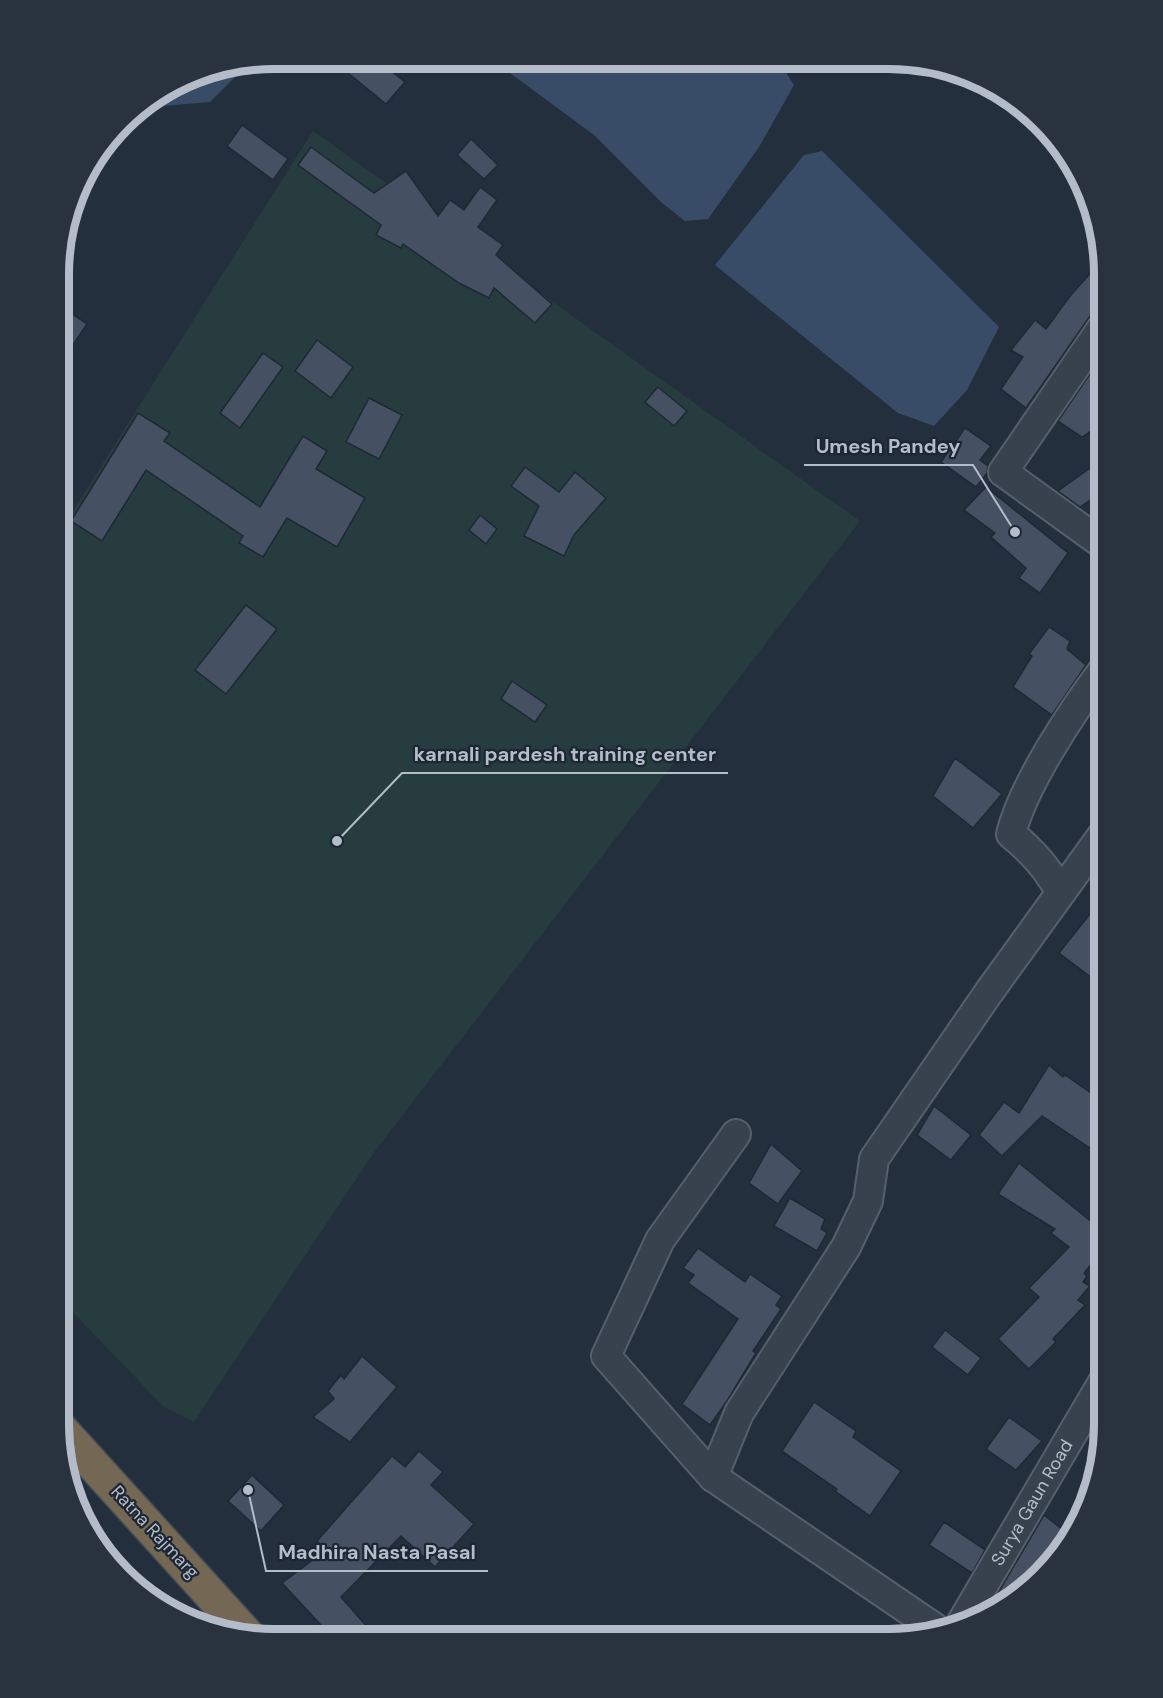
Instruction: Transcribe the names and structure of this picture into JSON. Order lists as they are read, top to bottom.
{
  "streets": {
    "highway": ["Ratna Rajmarg"],
    "street": ["Surya Gaun Road"]
  },
  "places": ["Umesh Pandey", "karnali pardesh training center", "Madhira Nasta Pasal"]
}
